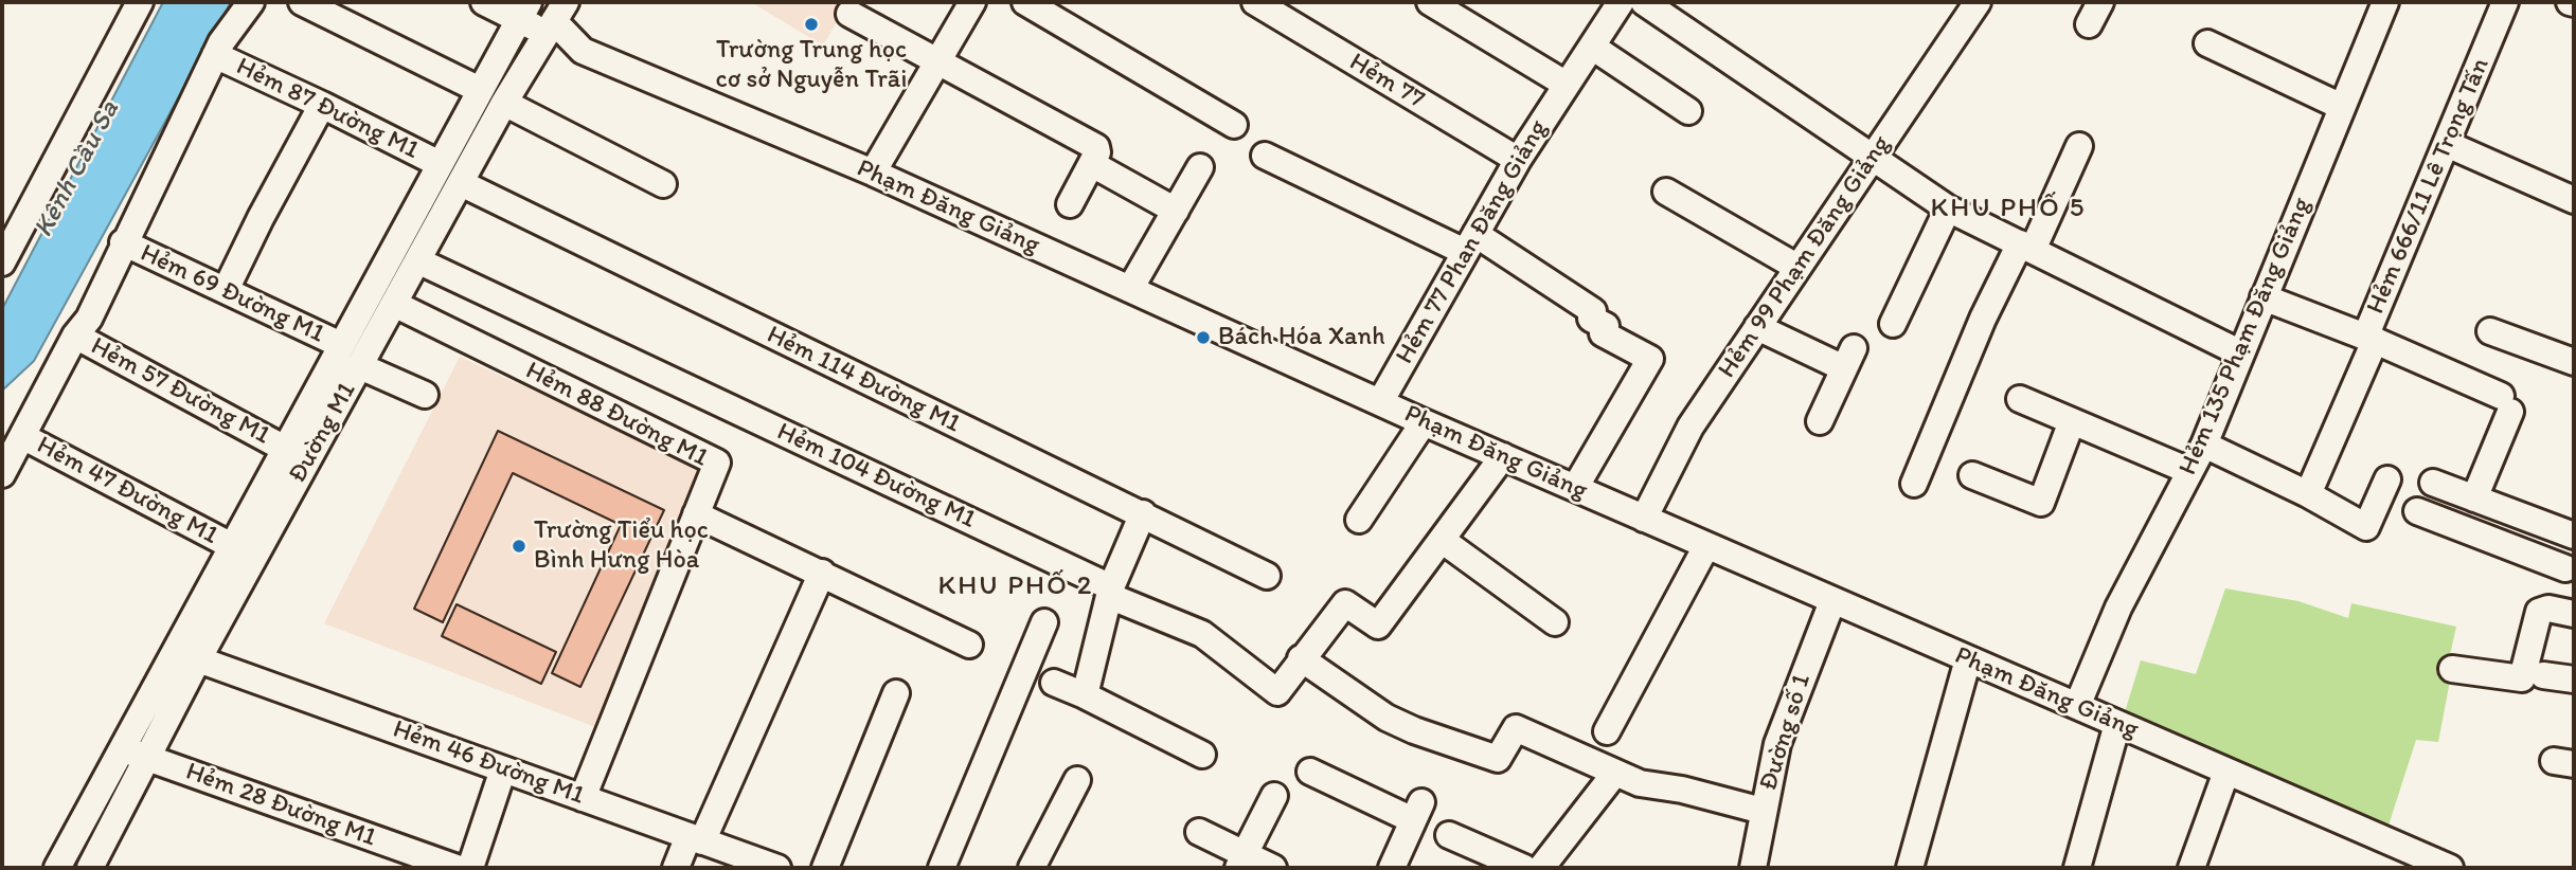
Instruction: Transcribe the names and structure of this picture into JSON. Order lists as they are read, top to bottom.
{
  "streets": {
    "street": [
      "Hẻm 77",
      "Hẻm 87 Đường M1",
      "Hẻm 666/11 Lê Trọng Tấn",
      "Phạm Đăng Giảng",
      "Hẻm 77 Phan Đăng Giảng",
      "Hẻm 99 Phạm Đăng Giảng",
      "Hẻm 69 Đường M1",
      "Hẻm 135 Phạm Đăng Giảng",
      "Hẻm 114 Đường M1",
      "Hẻm 57 Đường M1",
      "Hẻm 88 Đường M1",
      "Đường M1",
      "Hẻm 104 Đường M1",
      "Hẻm 47 Đường M1",
      "Đường số 1",
      "Hẻm 46 Đường M1",
      "Hẻm 28 Đường M1"
    ]
  },
  "crossings": [
    ["Hẻm 77", "Hẻm 77 Phan Đăng Giảng"],
    ["Hẻm 87 Đường M1", "Đường M1"],
    ["Phạm Đăng Giảng", "Hẻm 77 Phan Đăng Giảng"],
    ["Phạm Đăng Giảng", "Hẻm 99 Phạm Đăng Giảng"],
    ["Phạm Đăng Giảng", "Hẻm 135 Phạm Đăng Giảng"],
    ["Phạm Đăng Giảng", "Đường M1"],
    ["Phạm Đăng Giảng", "Đường số 1"],
    ["Hẻm 69 Đường M1", "Đường M1"],
    ["Hẻm 114 Đường M1", "Đường M1"],
    ["Hẻm 57 Đường M1", "Đường M1"],
    ["Hẻm 88 Đường M1", "Đường M1"],
    ["Hẻm 88 Đường M1", "Hẻm 46 Đường M1"],
    ["Đường M1", "Hẻm 104 Đường M1"],
    ["Đường M1", "Hẻm 47 Đường M1"],
    ["Đường M1", "Hẻm 46 Đường M1"],
    ["Đường M1", "Hẻm 28 Đường M1"]
  ],
  "districts": ["KHU PHỐ 5", "KHU PHỐ 2"],
  "water": ["Kênh Cầu Sa"],
  "places": ["Trường Trung học cơ sở Nguyễn Trãi", "Bách Hóa Xanh", "Trường Tiểu học Bình Hưng Hòa"]
}
